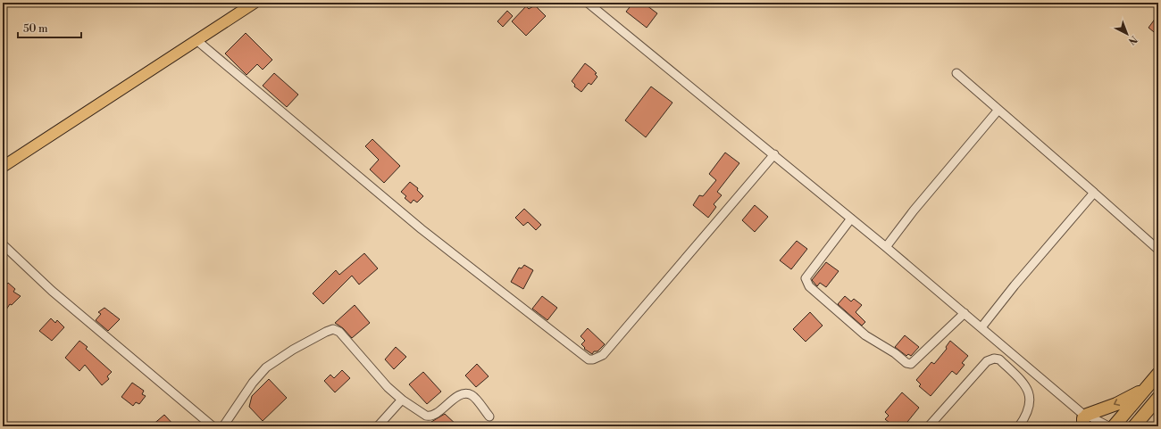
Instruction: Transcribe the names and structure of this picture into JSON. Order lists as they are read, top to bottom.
{
  "scale_bar": "50 m",
  "north": "bottom right"
}
